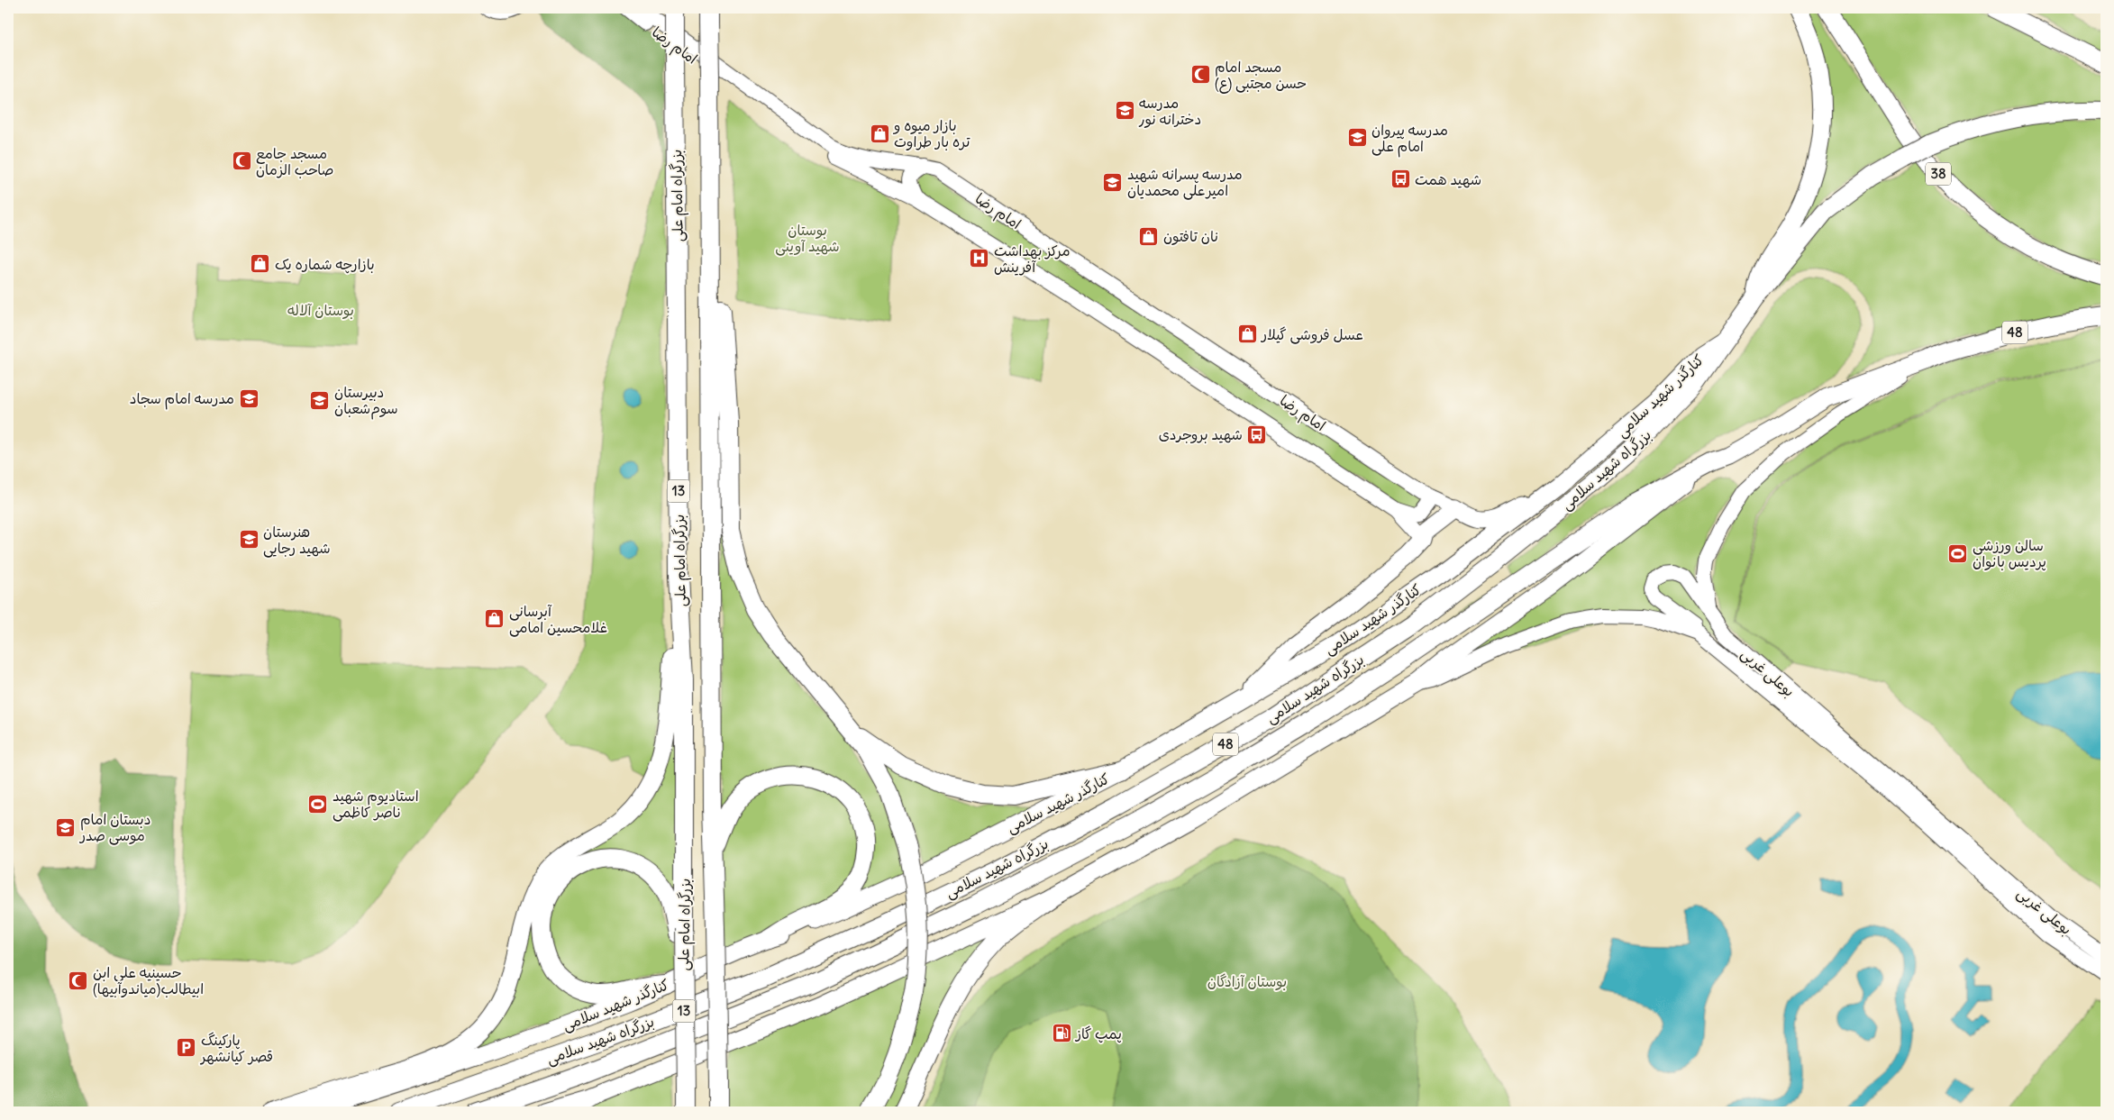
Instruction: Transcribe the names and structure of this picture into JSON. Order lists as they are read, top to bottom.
{
  "streets": {
    "highway": [
      "38",
      "بزرگراه امام علی",
      "48",
      "بزرگراه شهید سلامی",
      "13"
    ],
    "main road": ["امام رضا", "کنارگذر شهید سلامی", "بوعلی غربی"]
  },
  "crossings": [
    ["کنارگذر شهید سلامی", "بزرگراه شهید سلامی"],
    ["بزرگراه شهید سلامی", "بوعلی غربی"]
  ],
  "parks": ["بوستان شهید آوینی", "بوستان آلاله", "بوستان آزادگان"],
  "places": {
    "mosque": ["مسجد امام حسن مجتبی (ع)", "مسجد جامع صاحب الزمان", "حسینیه علی ابن ابیطالب(میاندوآبیها)"],
    "school or university": [
      "مدرسه دخترانه نور",
      "مدرسه پیروان امام علی",
      "مدرسه پسرانه شهید امیرعلی محمدیان",
      "مدرسه امام سجاد",
      "دبیرستان سوم‌شعبان",
      "هنرستان شهید رجایی",
      "دبستان امام موسی صدر"
    ],
    "shop": [
      "بازار میوه و تره‌ بار طراوت",
      "نان تافتون",
      "بازارچه شماره یک",
      "عسل فروشی گیلار",
      "آبرسانی غلامحسین امامی"
    ],
    "bus stop": ["شهید همت", "شهید بروجردی"],
    "hospital": ["مرکز بهداشت آفرینش"],
    "sports": ["سالن ورزشی پردیس بانوان", "استادیوم شهید ناصر کاظمی"],
    "fuel station": ["پمپ گاز"],
    "parking": ["پارکینگ قصر کیانشهر"]
  }
}
